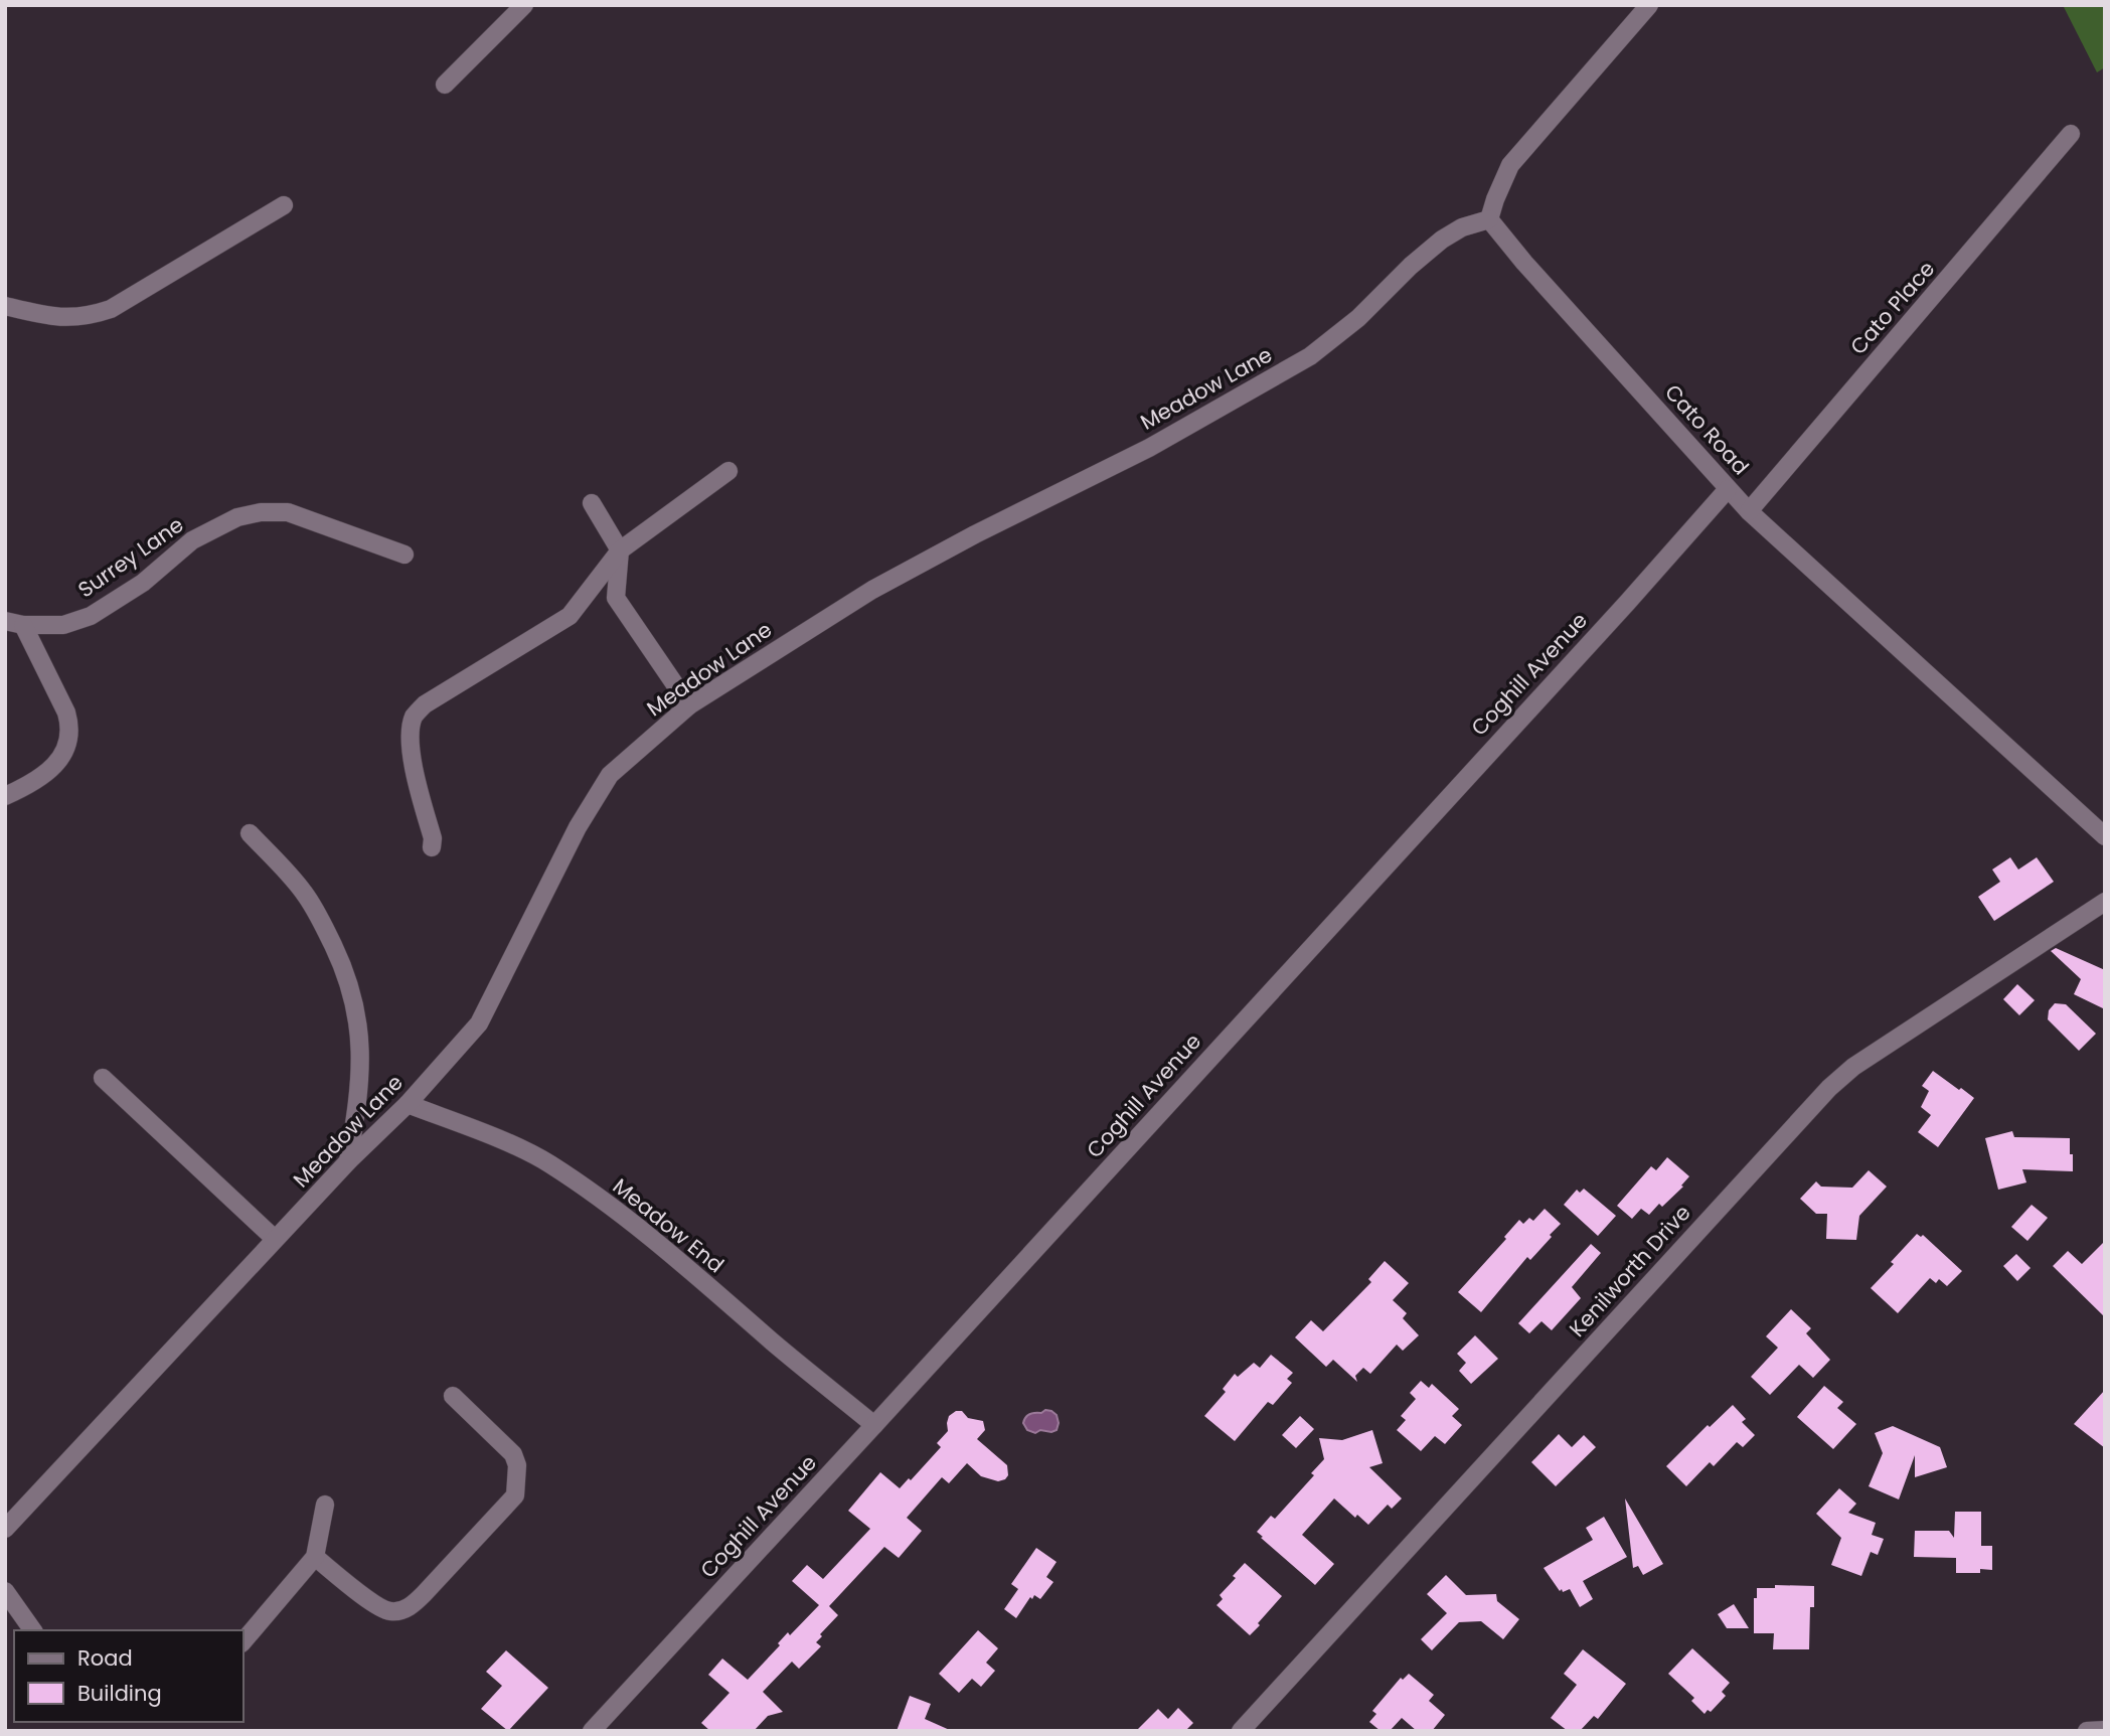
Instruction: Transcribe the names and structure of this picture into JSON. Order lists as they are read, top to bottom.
{
  "streets": {
    "street": [
      "Cato Place",
      "Meadow Lane",
      "Cato Road",
      "Surrey Lane",
      "Coghill Avenue",
      "Meadow End",
      "Kenilworth Drive"
    ]
  },
  "crossings": [
    ["Cato Place", "Cato Road"],
    ["Meadow Lane", "Cato Road"],
    ["Meadow Lane", "Meadow End"],
    ["Cato Road", "Coghill Avenue"],
    ["Coghill Avenue", "Meadow End"]
  ],
  "legend": ["Road", "Building"]
}
